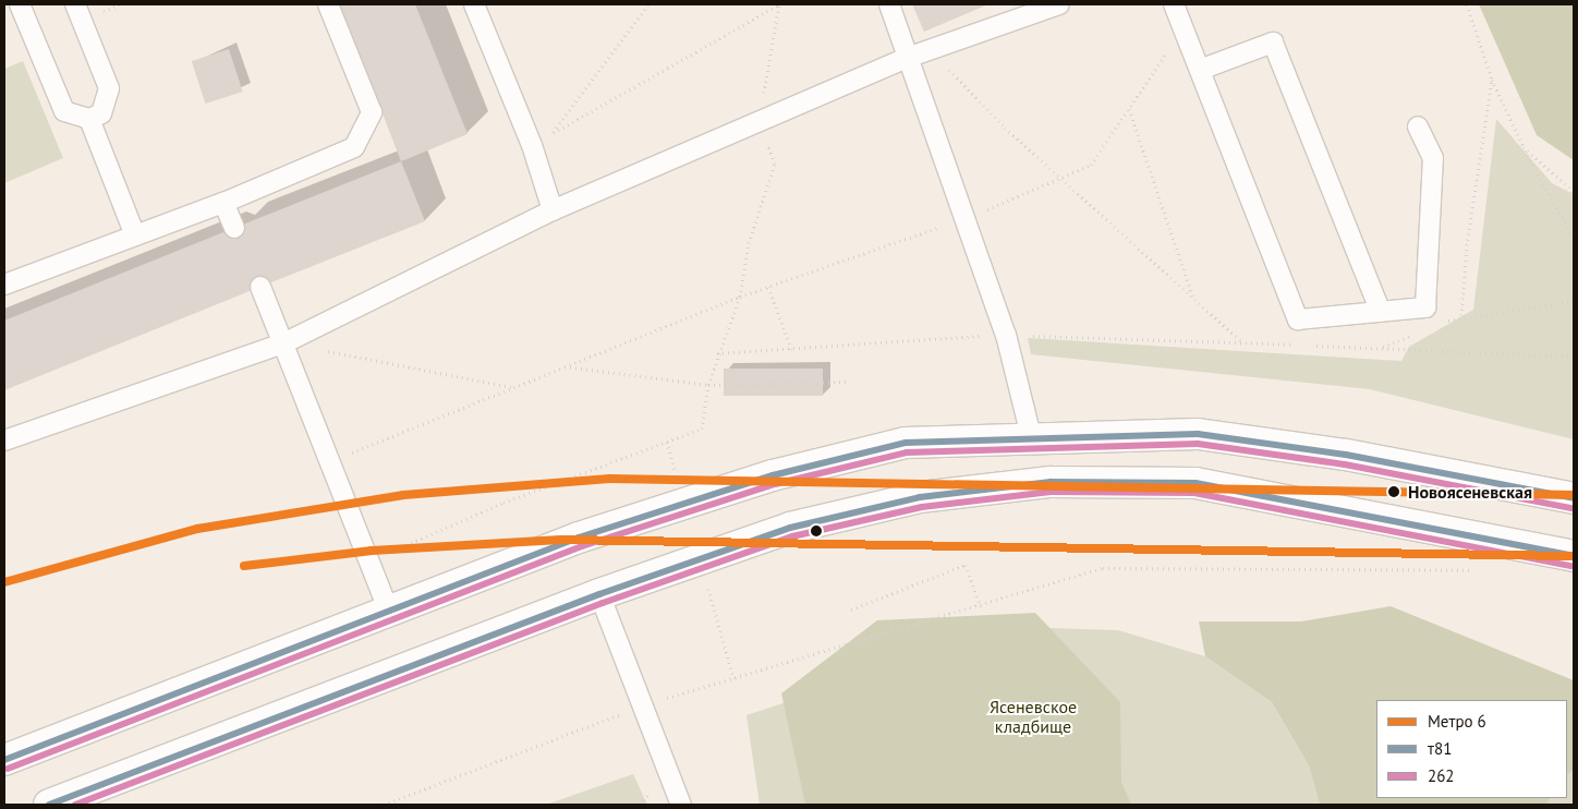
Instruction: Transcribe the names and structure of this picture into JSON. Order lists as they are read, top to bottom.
{
  "parks": ["Ясеневское кладбище"],
  "places": ["Новоясеневская"],
  "lines": ["transit line т81", "transit line 262", "metro line 6"],
  "legend": ["Метро 6", "т81", "262"]
}
